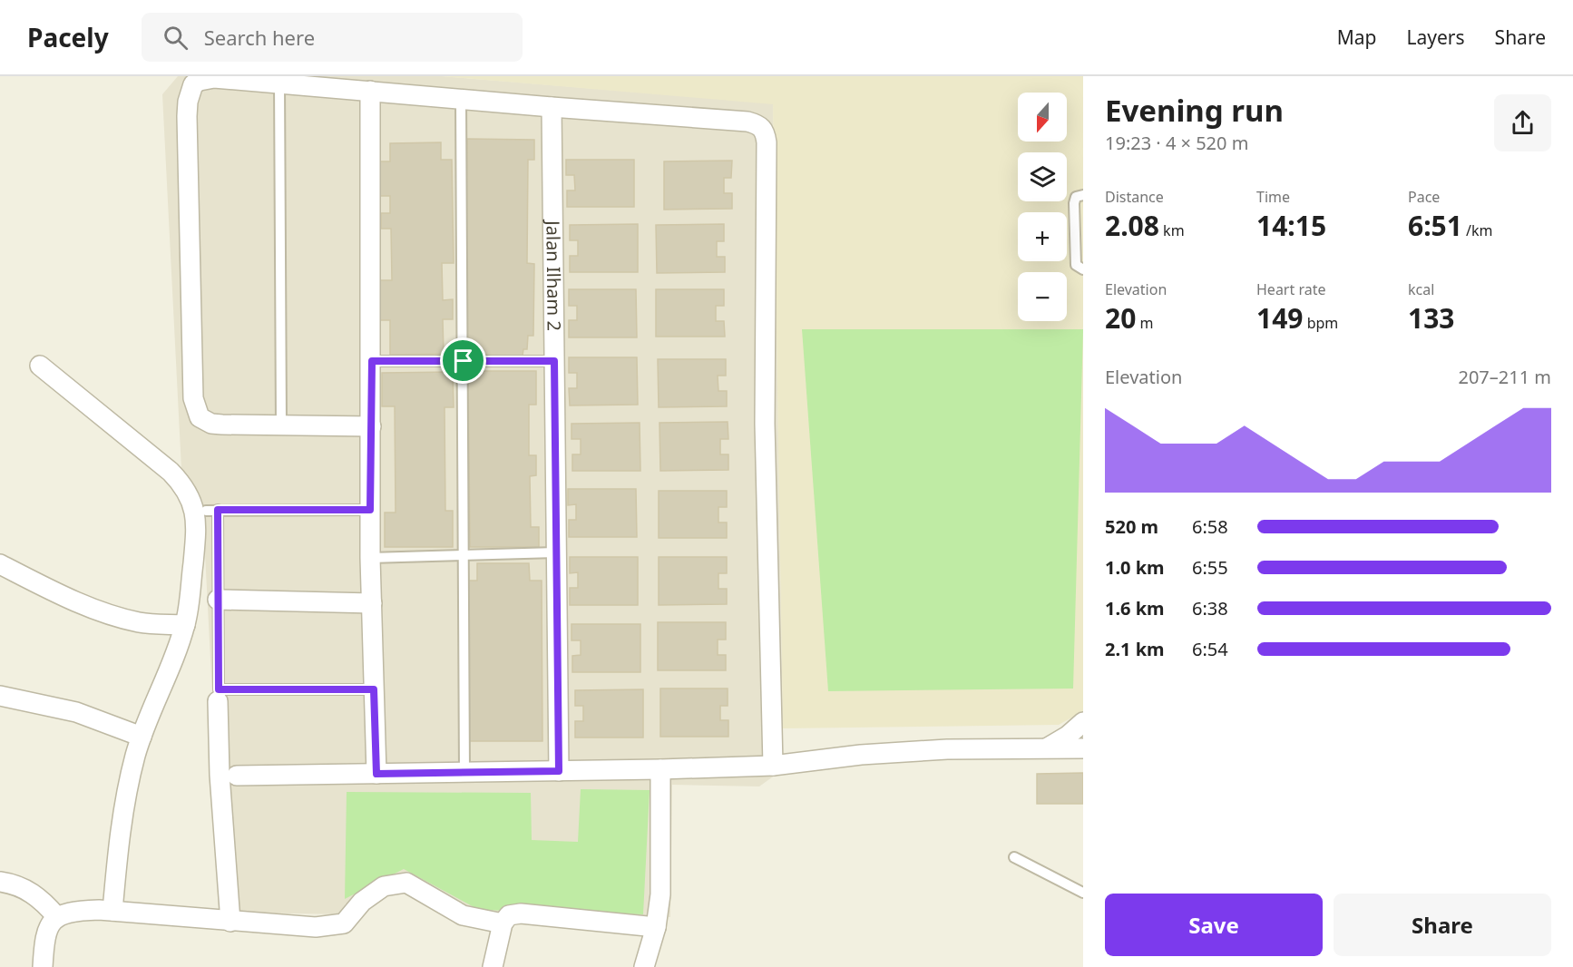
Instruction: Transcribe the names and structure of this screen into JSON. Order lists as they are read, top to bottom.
{
  "streets": {
    "street": ["Jalan Ilham 2"]
  },
  "north": "bottom",
  "page": {
    "header": "Pacely",
    "search": "Search here",
    "nav": ["Map", "Layers", "Share"],
    "heading": ["Evening run", "19:23 · 4 × 520 m"],
    "map_buttons": ["+", "−"],
    "stats": [
      ["Distance", "2.08 km"],
      ["Time", "14:15"],
      ["Pace", "6:51 /km"],
      ["Elevation", "20 m"],
      ["Heart rate", "149 bpm"],
      ["kcal", "133"]
    ],
    "chart": ["Elevation", "207–211 m"],
    "list": [
      {
        "name": "520 m",
        "note": "6:58"
      },
      {
        "name": "1.0 km",
        "note": "6:55"
      },
      {
        "name": "1.6 km",
        "note": "6:38"
      },
      {
        "name": "2.1 km",
        "note": "6:54"
      }
    ],
    "buttons": ["Save", "Share"]
  }
}
